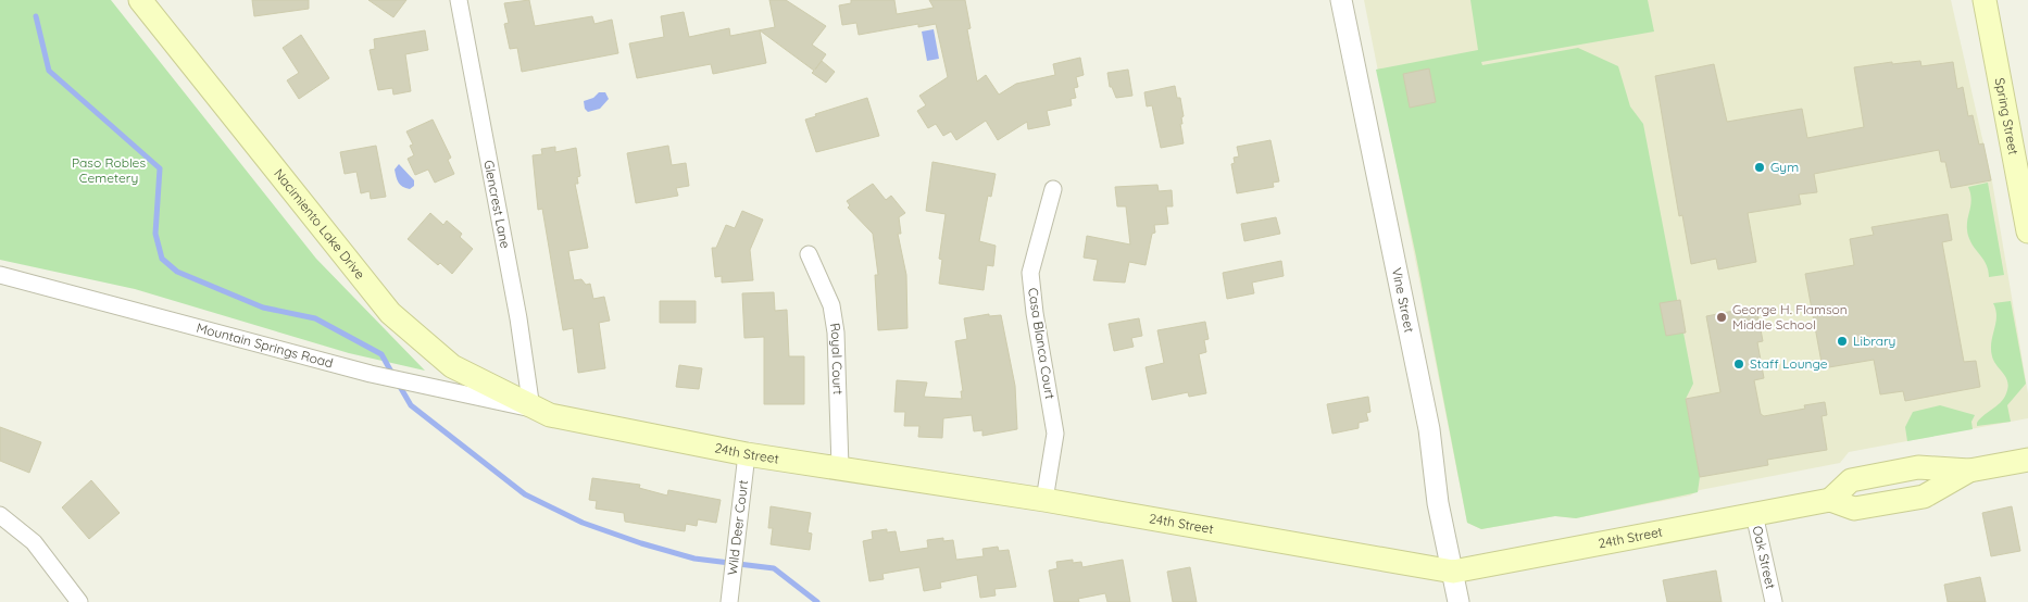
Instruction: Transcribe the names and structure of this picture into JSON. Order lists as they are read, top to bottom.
{
  "streets": {
    "main road": ["Spring Street", "Nacimiento Lake Drive", "24th Street"],
    "street": [
      "Glencrest Lane",
      "Vine Street",
      "Casa Blanca Court",
      "Mountain Springs Road",
      "Royal Court",
      "Wild Deer Court",
      "Oak Street"
    ]
  },
  "crossings": [
    ["Glencrest Lane", "Nacimiento Lake Drive"],
    ["Glencrest Lane", "Mountain Springs Road"],
    ["Glencrest Lane", "24th Street"],
    ["Nacimiento Lake Drive", "Mountain Springs Road"],
    ["Nacimiento Lake Drive", "24th Street"],
    ["Vine Street", "24th Street"],
    ["Casa Blanca Court", "24th Street"],
    ["Mountain Springs Road", "24th Street"],
    ["Royal Court", "24th Street"],
    ["24th Street", "Wild Deer Court"],
    ["24th Street", "Oak Street"]
  ],
  "parks": ["Paso Robles Cemetery"],
  "places": [
    "Gym",
    "George H. Flamson Middle School",
    "Library",
    "Staff Lounge"
  ]
}
